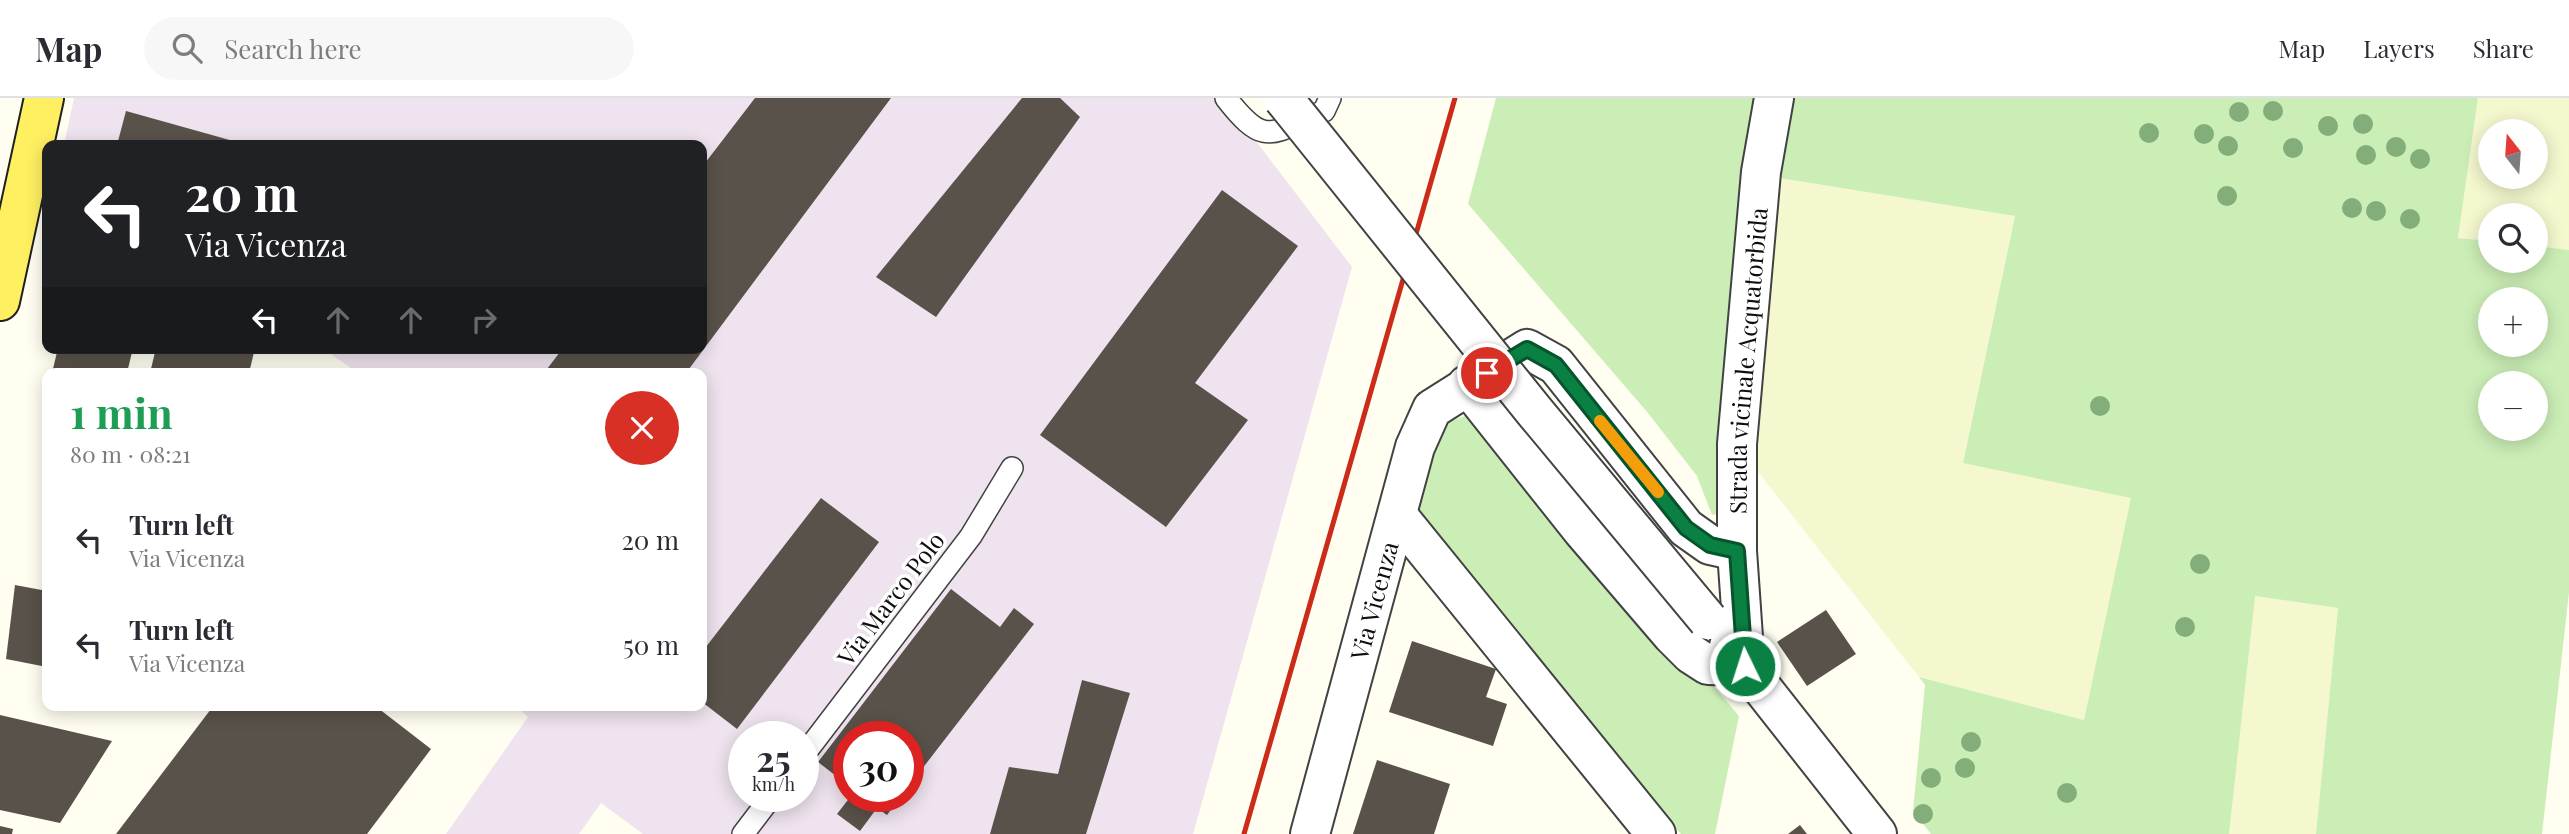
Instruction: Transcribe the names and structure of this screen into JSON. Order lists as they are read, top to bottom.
{
  "streets": {
    "street": ["Strada vicinale Acquatorbida", "Via Vicenza"],
    "lane": ["Via Marco Polo"]
  },
  "crossings": [
    ["Strada vicinale Acquatorbida", "Via Vicenza"]
  ],
  "north": "top",
  "page": {
    "header": "Map",
    "search": "Search here",
    "nav": ["Map", "Layers", "Share"],
    "map_buttons": ["+", "−"],
    "turn": ["20 m", "Via Vicenza"],
    "heading": ["1 min", "80 m · 08:21"],
    "list": [
      {
        "name": "Turn left",
        "note": "Via Vicenza",
        "value": "20 m"
      },
      {
        "name": "Turn left",
        "note": "Via Vicenza",
        "value": "50 m"
      }
    ],
    "speed": "25 km/h",
    "limit": "30"
  }
}
